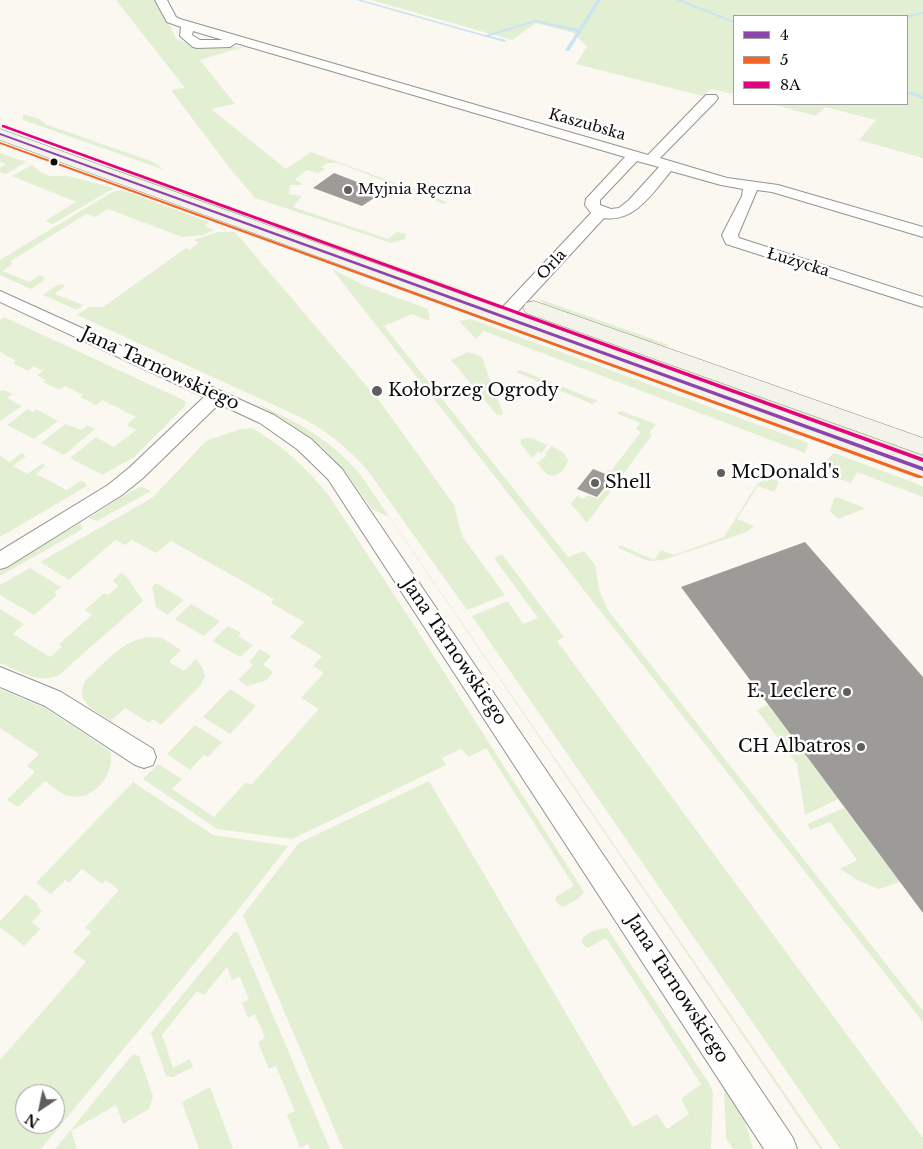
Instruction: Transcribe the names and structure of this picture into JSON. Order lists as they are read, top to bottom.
{
  "streets": {
    "street": [
      "Kaszubska",
      "Łużycka",
      "Orla",
      "Jana Tarnowskiego"
    ]
  },
  "crossings": [
    ["Kaszubska", "Łużycka"]
  ],
  "places": [
    "Myjnia Ręczna",
    "Kołobrzeg Ogrody",
    "McDonald's",
    "Shell",
    "E. Leclerc",
    "CH Albatros"
  ],
  "lines": ["transit line 8A", "transit line 4", "transit line 5"],
  "legend": ["4", "5", "8A"],
  "north": "bottom left"
}
